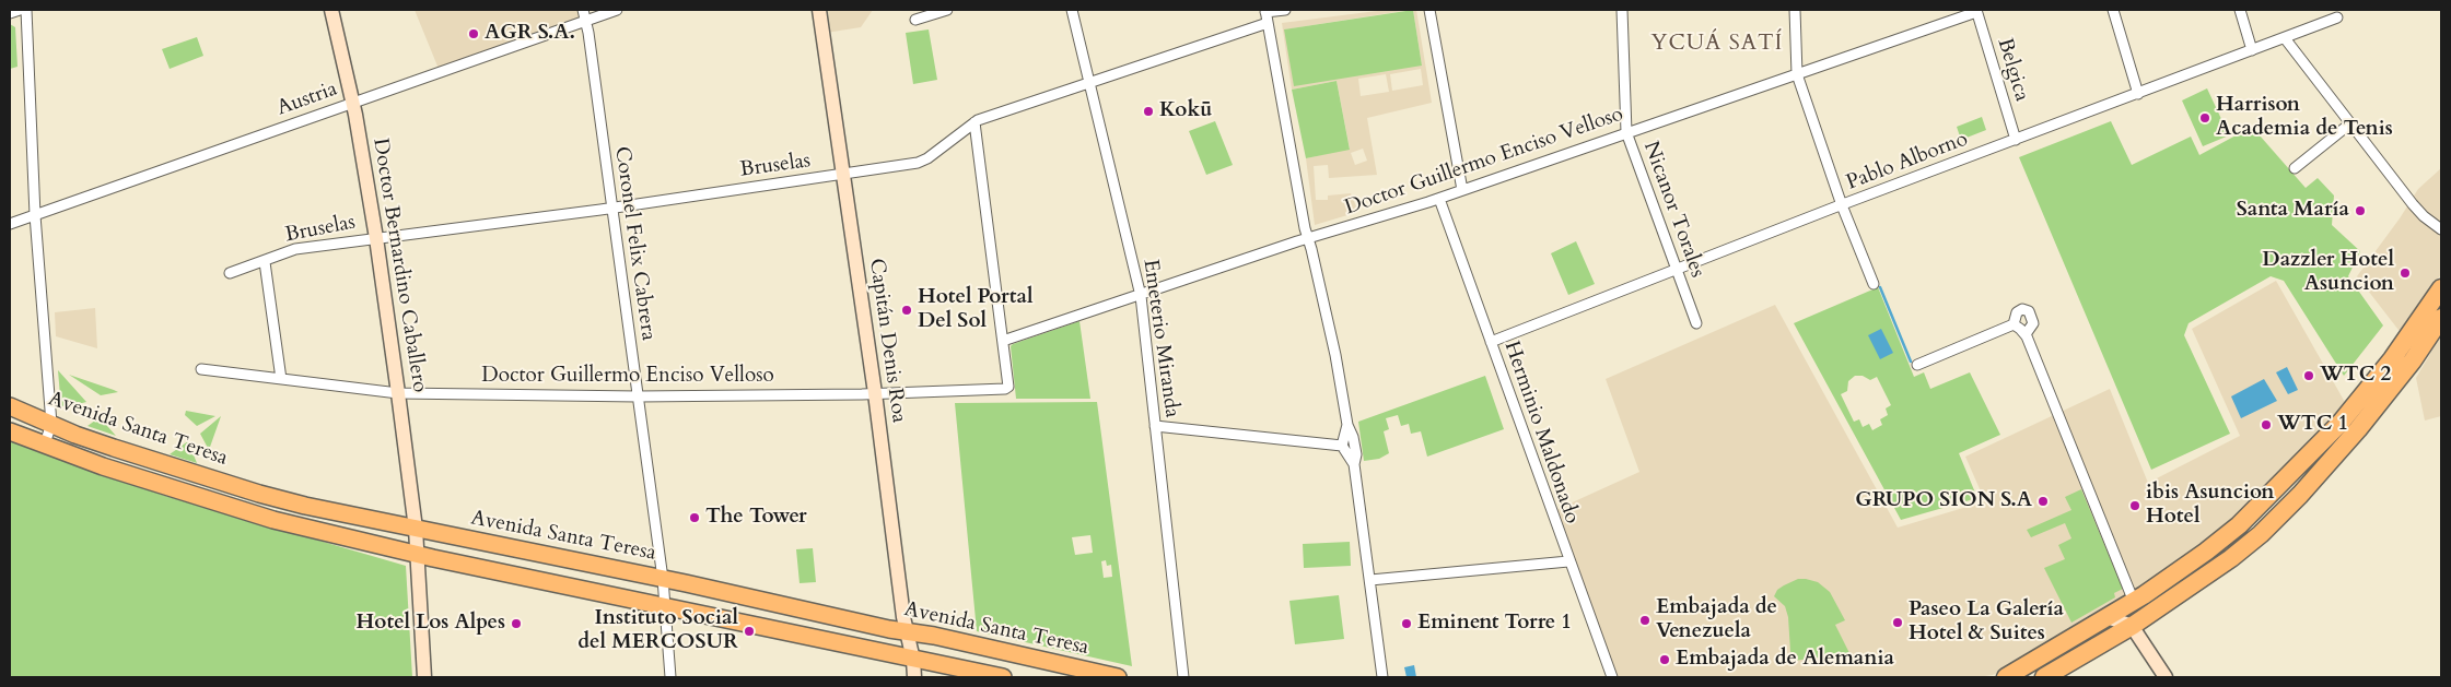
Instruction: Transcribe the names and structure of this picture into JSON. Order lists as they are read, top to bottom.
{
  "streets": {
    "main road": ["Avenida Santa Teresa"],
    "street": [
      "Belgica",
      "Austria",
      "Doctor Guillermo Enciso Velloso",
      "Pablo Alborno",
      "Bruselas",
      "Nicanor Torales",
      "Coronel Felix Cabrera",
      "Doctor Bernardino Caballero",
      "Emeterio Miranda",
      "Capitán Denis Roa",
      "Herminio Maldonado"
    ]
  },
  "crossings": [
    ["Belgica", "Doctor Guillermo Enciso Velloso"],
    ["Belgica", "Pablo Alborno"],
    ["Austria", "Coronel Felix Cabrera"],
    ["Austria", "Doctor Bernardino Caballero"],
    ["Doctor Guillermo Enciso Velloso", "Bruselas"],
    ["Doctor Guillermo Enciso Velloso", "Nicanor Torales"],
    ["Doctor Guillermo Enciso Velloso", "Coronel Felix Cabrera"],
    ["Doctor Guillermo Enciso Velloso", "Doctor Bernardino Caballero"],
    ["Doctor Guillermo Enciso Velloso", "Emeterio Miranda"],
    ["Doctor Guillermo Enciso Velloso", "Capitán Denis Roa"],
    ["Doctor Guillermo Enciso Velloso", "Herminio Maldonado"],
    ["Pablo Alborno", "Nicanor Torales"],
    ["Pablo Alborno", "Herminio Maldonado"],
    ["Bruselas", "Coronel Felix Cabrera"],
    ["Bruselas", "Doctor Bernardino Caballero"],
    ["Bruselas", "Emeterio Miranda"],
    ["Bruselas", "Capitán Denis Roa"],
    ["Coronel Felix Cabrera", "Avenida Santa Teresa"],
    ["Doctor Bernardino Caballero", "Avenida Santa Teresa"],
    ["Capitán Denis Roa", "Avenida Santa Teresa"]
  ],
  "districts": ["YCUÁ SATÍ"],
  "places": [
    "AGR S.A.",
    "Kokū",
    "Harrison Academia de Tenis",
    "Santa María",
    "Dazzler Hotel Asuncion",
    "Hotel Portal Del Sol",
    "WTC 2",
    "WTC 1",
    "GRUPO SION S.A",
    "ibis Asuncion Hotel",
    "The Tower",
    "Embajada de Venezuela",
    "Paseo La Galería Hotel & Suites",
    "Hotel Los Alpes",
    "Eminent Torre 1",
    "Instituto Social del MERCOSUR",
    "Embajada de Alemania"
  ]
}
